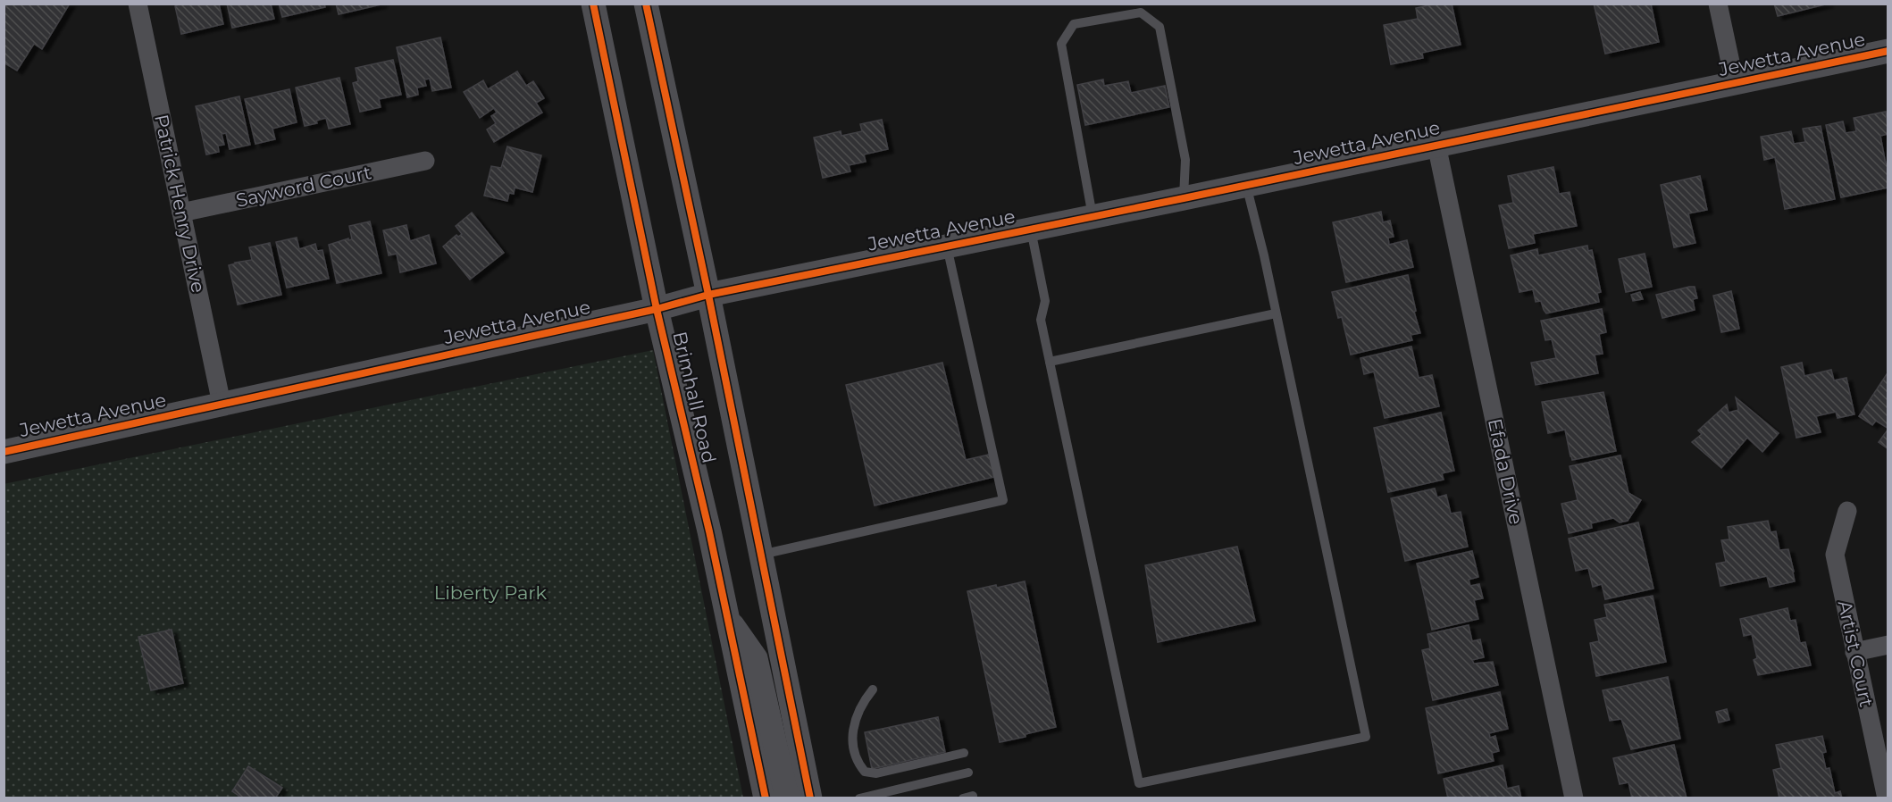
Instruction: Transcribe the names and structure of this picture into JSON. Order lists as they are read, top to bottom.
{
  "streets": {
    "street": [
      "Jewetta Avenue",
      "Sayword Court",
      "Patrick Henry Drive",
      "Brimhall Road",
      "Efada Drive",
      "Artist Court"
    ]
  },
  "crossings": [
    ["Jewetta Avenue", "Patrick Henry Drive"],
    ["Jewetta Avenue", "Brimhall Road"],
    ["Jewetta Avenue", "Efada Drive"],
    ["Sayword Court", "Patrick Henry Drive"]
  ],
  "parks": ["Liberty Park"]
}
